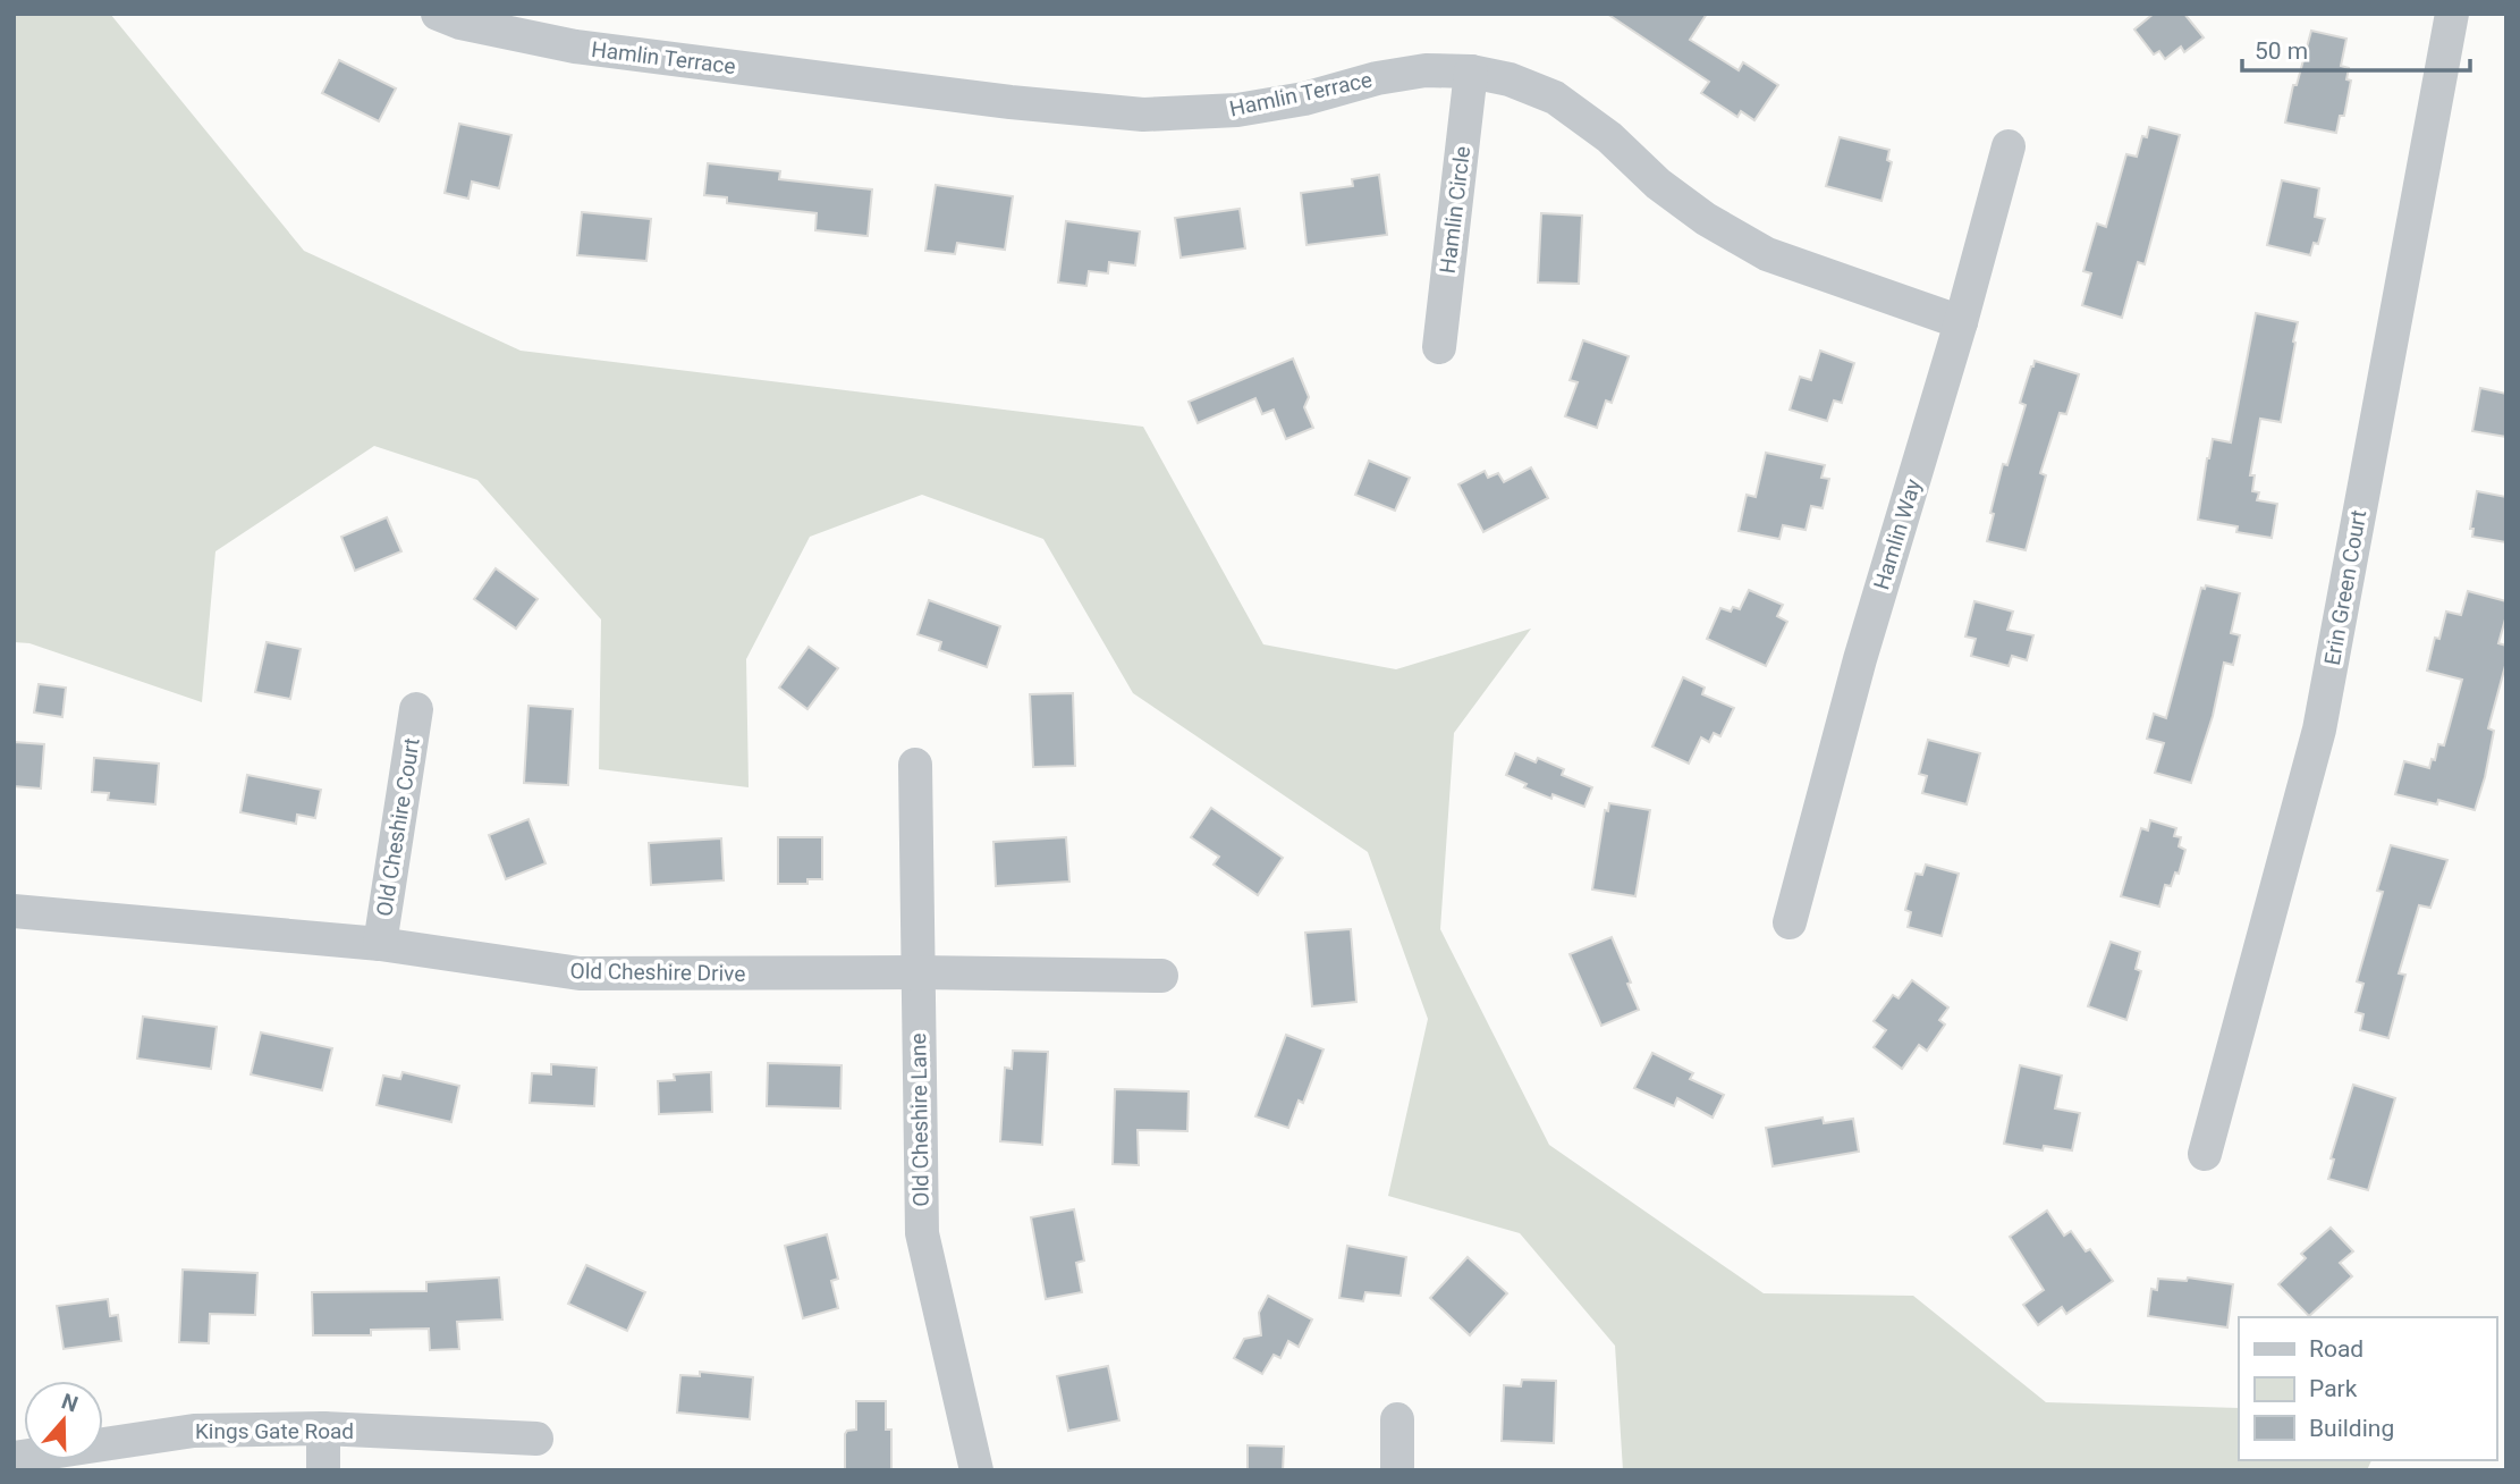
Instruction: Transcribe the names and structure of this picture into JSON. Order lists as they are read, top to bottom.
{
  "streets": {
    "street": [
      "Hamlin Terrace",
      "Hamlin Circle",
      "Hamlin Way",
      "Erin Green Court",
      "Old Cheshire Court",
      "Old Cheshire Drive",
      "Old Cheshire Lane",
      "Kings Gate Road"
    ]
  },
  "crossings": [
    ["Hamlin Terrace", "Hamlin Circle"],
    ["Hamlin Terrace", "Hamlin Way"],
    ["Old Cheshire Court", "Old Cheshire Drive"],
    ["Old Cheshire Drive", "Old Cheshire Lane"]
  ],
  "legend": ["Road", "Park", "Building"],
  "scale_bar": "50 m",
  "north": "top"
}
